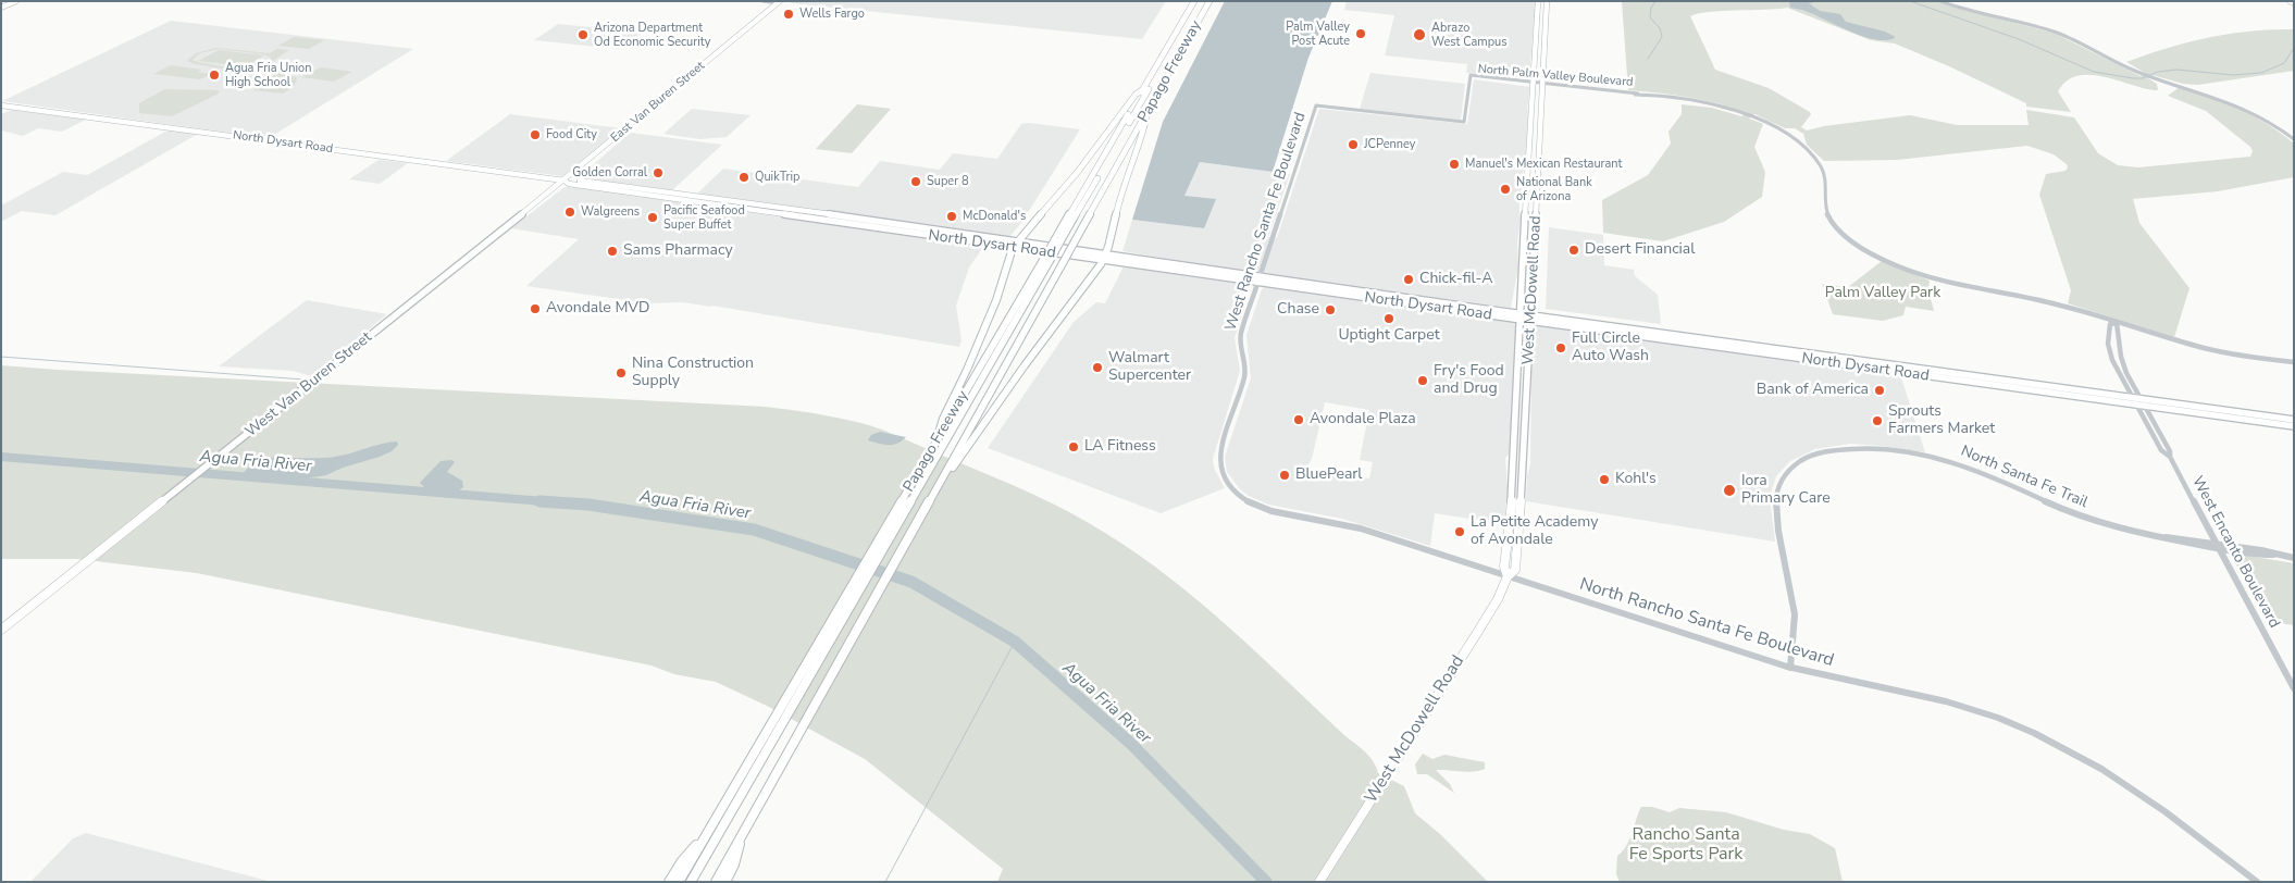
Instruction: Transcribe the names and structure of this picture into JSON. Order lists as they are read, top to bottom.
{
  "streets": {
    "highway": ["Papago Freeway"],
    "main road": [
      "East Van Buren Street",
      "North Dysart Road",
      "West McDowell Road",
      "West Van Buren Street"
    ],
    "street": [
      "North Palm Valley Boulevard",
      "West Rancho Santa Fe Boulevard",
      "North Santa Fe Trail",
      "West Encanto Boulevard",
      "North Rancho Santa Fe Boulevard"
    ]
  },
  "crossings": [
    ["North Palm Valley Boulevard", "West Rancho Santa Fe Boulevard"],
    ["North Palm Valley Boulevard", "West McDowell Road"],
    ["North Palm Valley Boulevard", "West Encanto Boulevard"],
    ["East Van Buren Street", "North Dysart Road"],
    ["East Van Buren Street", "West Van Buren Street"],
    ["North Dysart Road", "West Rancho Santa Fe Boulevard"],
    ["North Dysart Road", "West McDowell Road"],
    ["North Dysart Road", "West Van Buren Street"],
    ["North Dysart Road", "West Encanto Boulevard"],
    ["West Rancho Santa Fe Boulevard", "North Rancho Santa Fe Boulevard"],
    ["West McDowell Road", "North Rancho Santa Fe Boulevard"],
    ["North Santa Fe Trail", "West Encanto Boulevard"],
    ["North Santa Fe Trail", "North Rancho Santa Fe Boulevard"]
  ],
  "water": ["Agua Fria River"],
  "parks": ["Palm Valley Park", "Rancho Santa Fe Sports Park"],
  "places": [
    "Wells Fargo",
    "Palm Valley Post Acute",
    "Arizona Department Od Economic Security",
    "Abrazo West Campus",
    "Agua Fria Union High School",
    "Food City",
    "JCPenney",
    "Manuel's Mexican Restaurant",
    "Golden Corral",
    "QuikTrip",
    "Super 8",
    "National Bank of Arizona",
    "Walgreens",
    "McDonald's",
    "Pacific Seafood Super Buffet",
    "Desert Financial",
    "Sams Pharmacy",
    "Chick-fil-A",
    "Avondale MVD",
    "Chase",
    "Uptight Carpet",
    "Full Circle Auto Wash",
    "Walmart Supercenter",
    "Nina Construction Supply",
    "Fry's Food and Drug",
    "Bank of America",
    "Avondale Plaza",
    "Sprouts Farmers Market",
    "LA Fitness",
    "BluePearl",
    "Kohl's",
    "Iora Primary Care",
    "La Petite Academy of Avondale"
  ]
}
